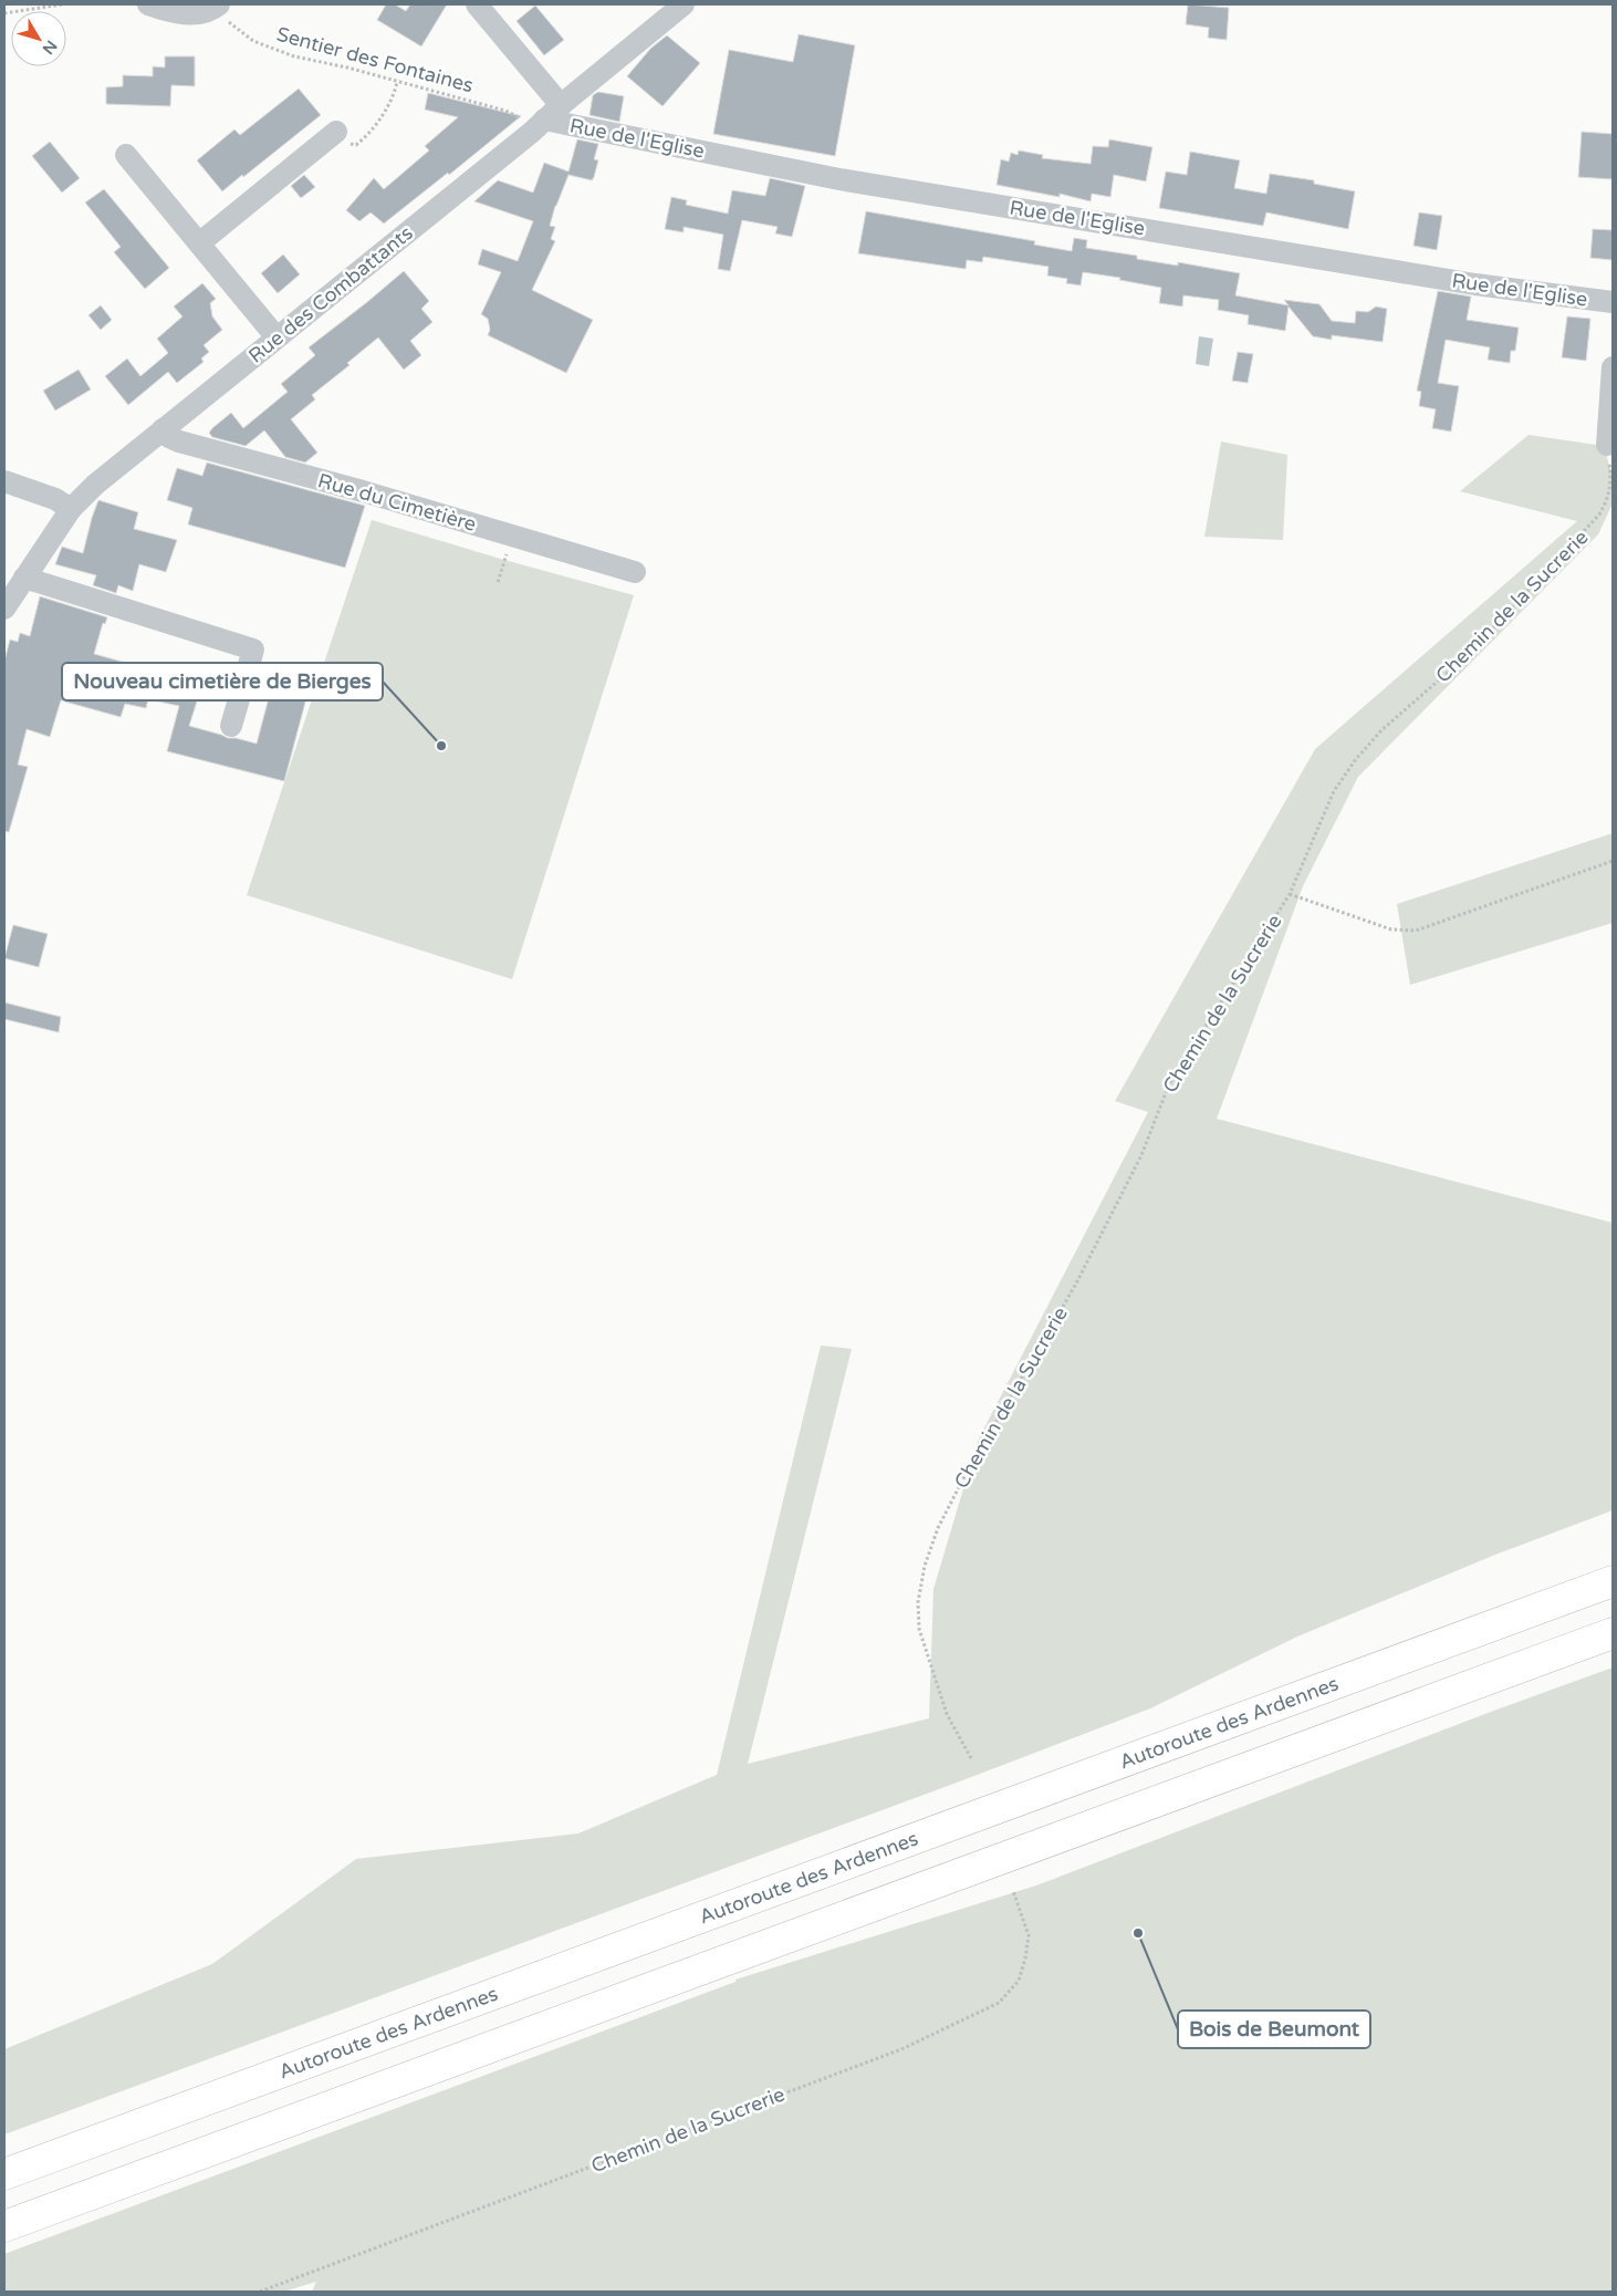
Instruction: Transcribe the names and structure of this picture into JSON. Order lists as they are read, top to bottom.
{
  "streets": {
    "highway": ["Autoroute des Ardennes"],
    "street": ["Rue de l'Eglise", "Rue des Combattants", "Rue du Cimetière"],
    "path": ["Sentier des Fontaines", "Chemin de la Sucrerie"]
  },
  "crossings": [
    ["Sentier des Fontaines", "Rue de l'Eglise"],
    ["Sentier des Fontaines", "Rue des Combattants"],
    ["Rue de l'Eglise", "Rue des Combattants"],
    ["Rue des Combattants", "Rue du Cimetière"]
  ],
  "places": ["Nouveau cimetière de Bierges", "Bois de Beumont"],
  "north": "bottom right"
}
